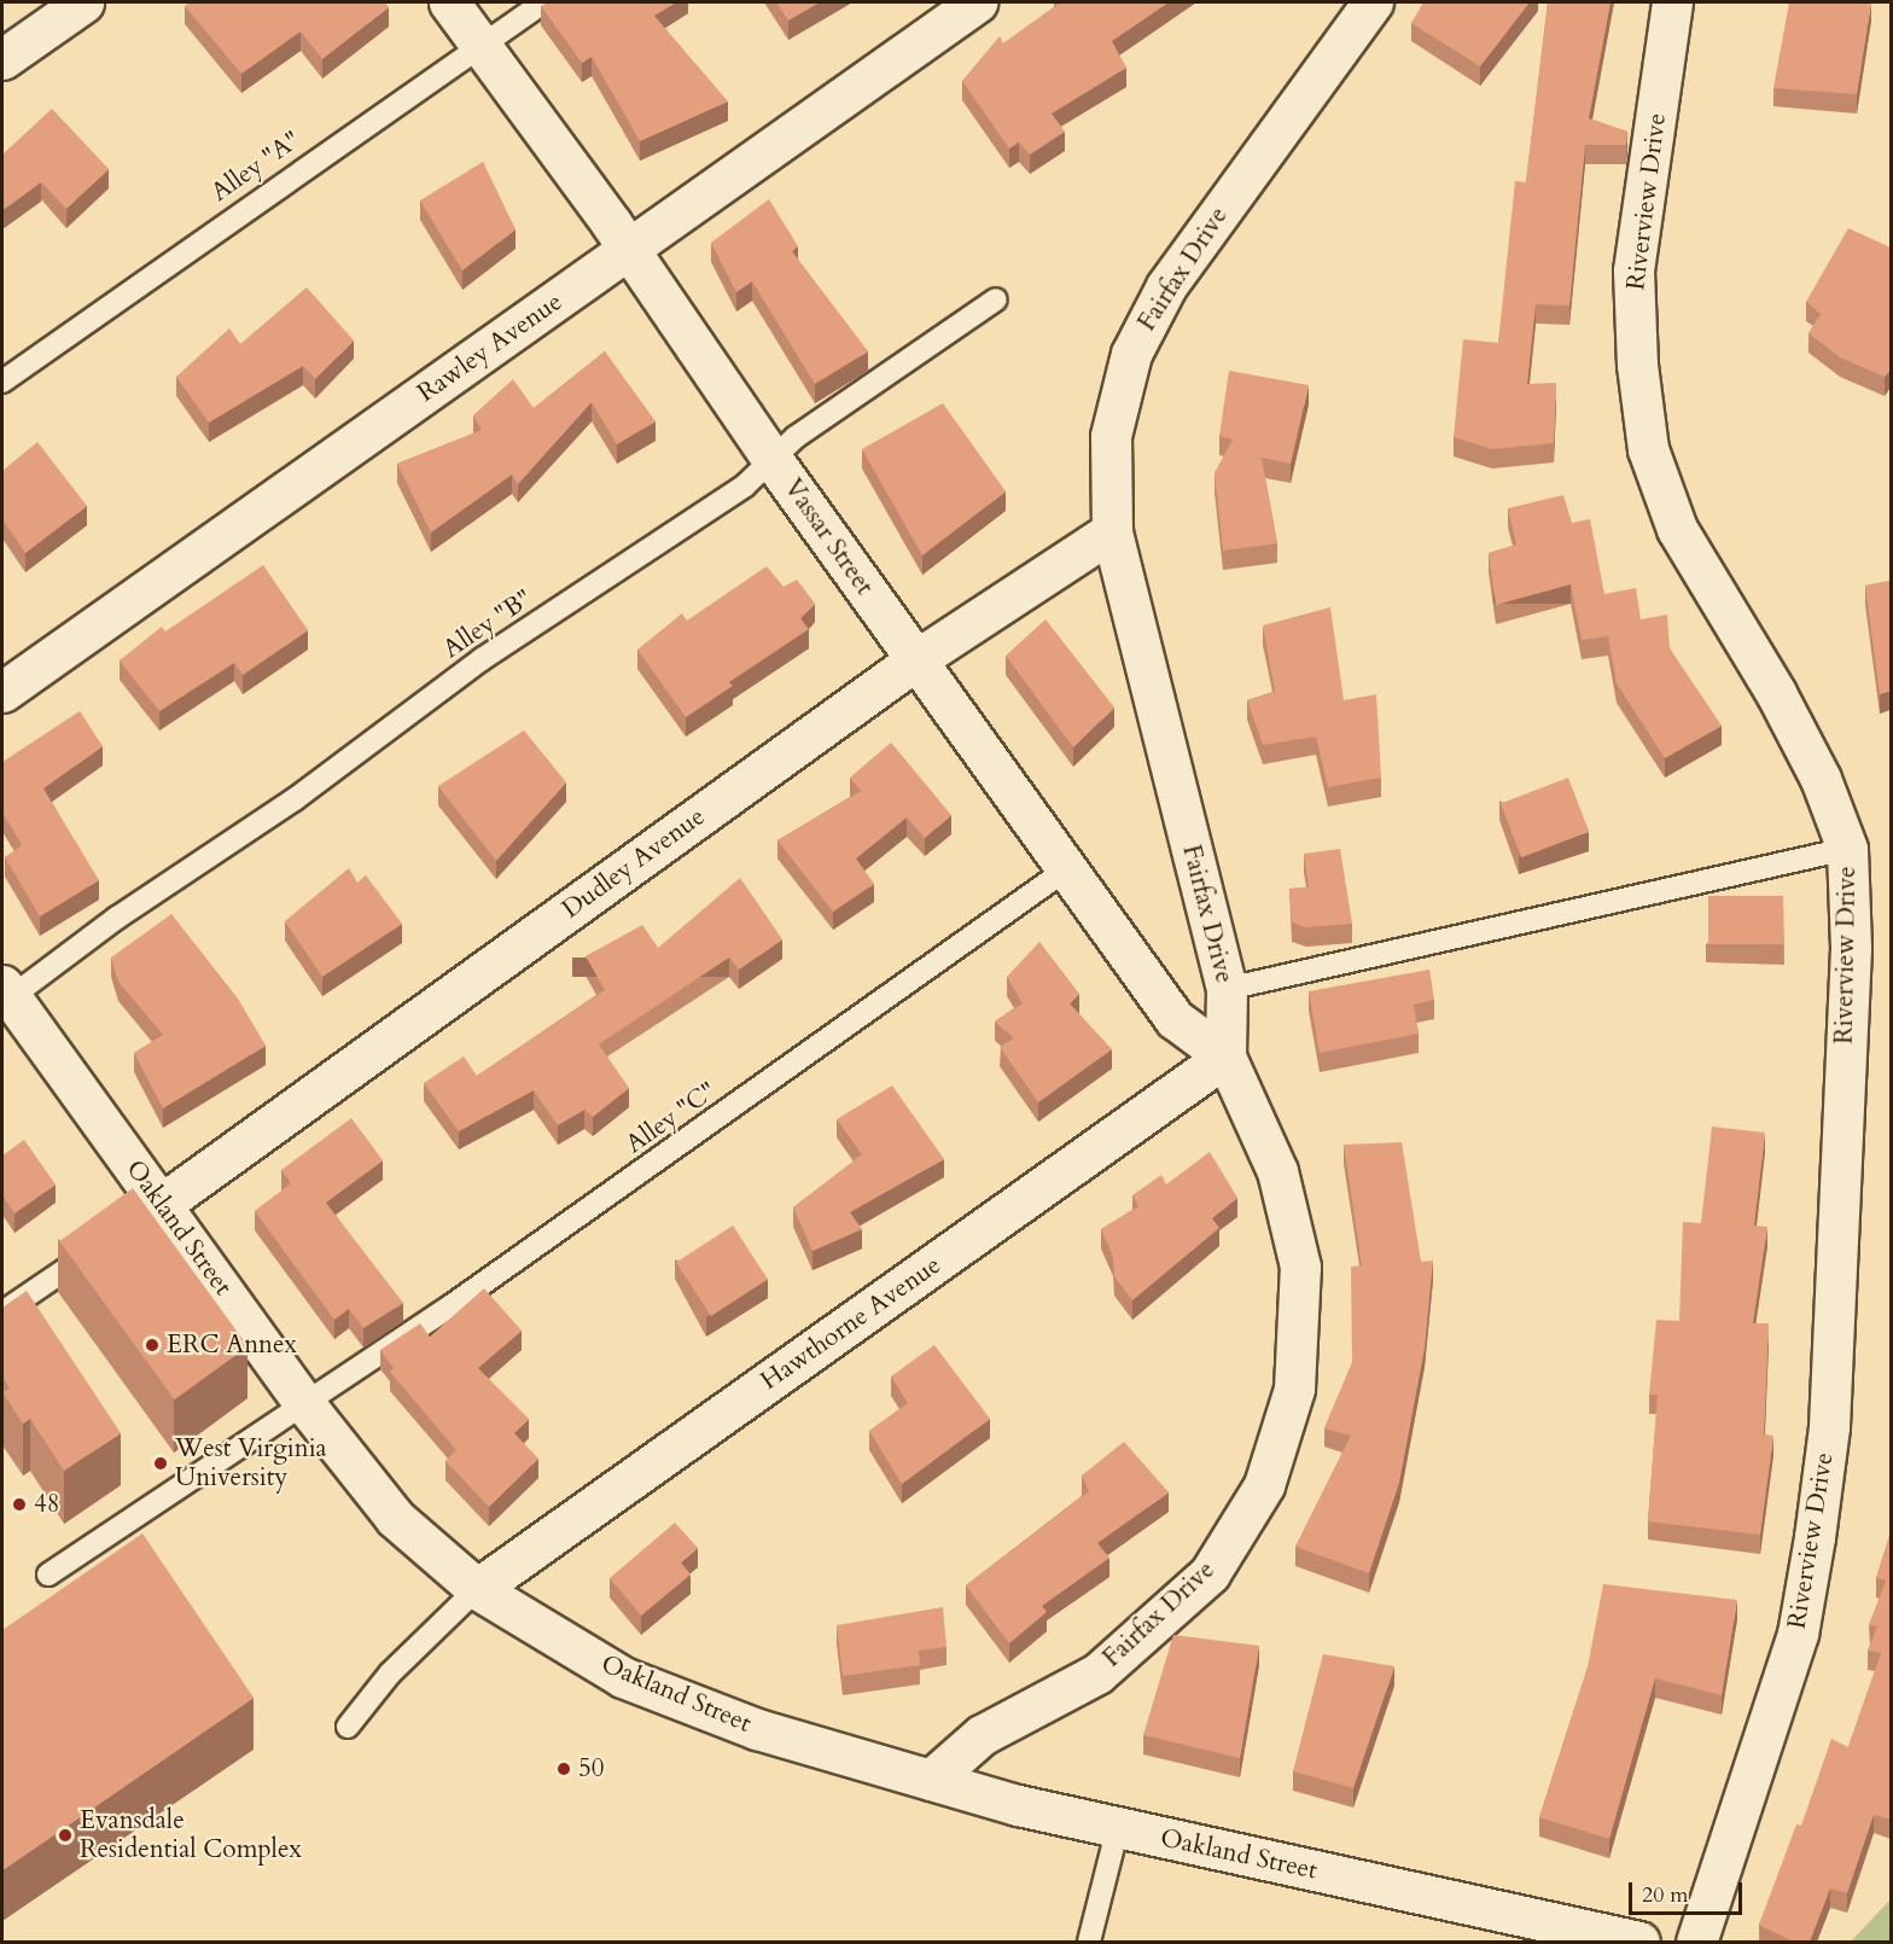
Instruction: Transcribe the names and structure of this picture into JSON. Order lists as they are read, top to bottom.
{
  "streets": {
    "street": [
      "Riverview Drive",
      "Fairfax Drive",
      "Rawley Avenue",
      "Vassar Street",
      "Dudley Avenue",
      "Oakland Street",
      "Hawthorne Avenue"
    ],
    "lane": ["Alley \"A\"", "Alley \"B\"", "Alley \"C\""]
  },
  "crossings": [
    ["Alley \"A\"", "Vassar Street"],
    ["Fairfax Drive", "Vassar Street"],
    ["Fairfax Drive", "Dudley Avenue"],
    ["Fairfax Drive", "Oakland Street"],
    ["Fairfax Drive", "Hawthorne Avenue"],
    ["Rawley Avenue", "Vassar Street"],
    ["Vassar Street", "Alley \"B\""],
    ["Vassar Street", "Dudley Avenue"],
    ["Vassar Street", "Alley \"C\""],
    ["Vassar Street", "Hawthorne Avenue"],
    ["Alley \"B\"", "Oakland Street"],
    ["Dudley Avenue", "Oakland Street"],
    ["Alley \"C\"", "Oakland Street"],
    ["Oakland Street", "Hawthorne Avenue"]
  ],
  "places": [
    "ERC Annex",
    "West Virginia University",
    "48",
    "50",
    "Evansdale Residential Complex"
  ],
  "scale_bar": "20 m"
}
